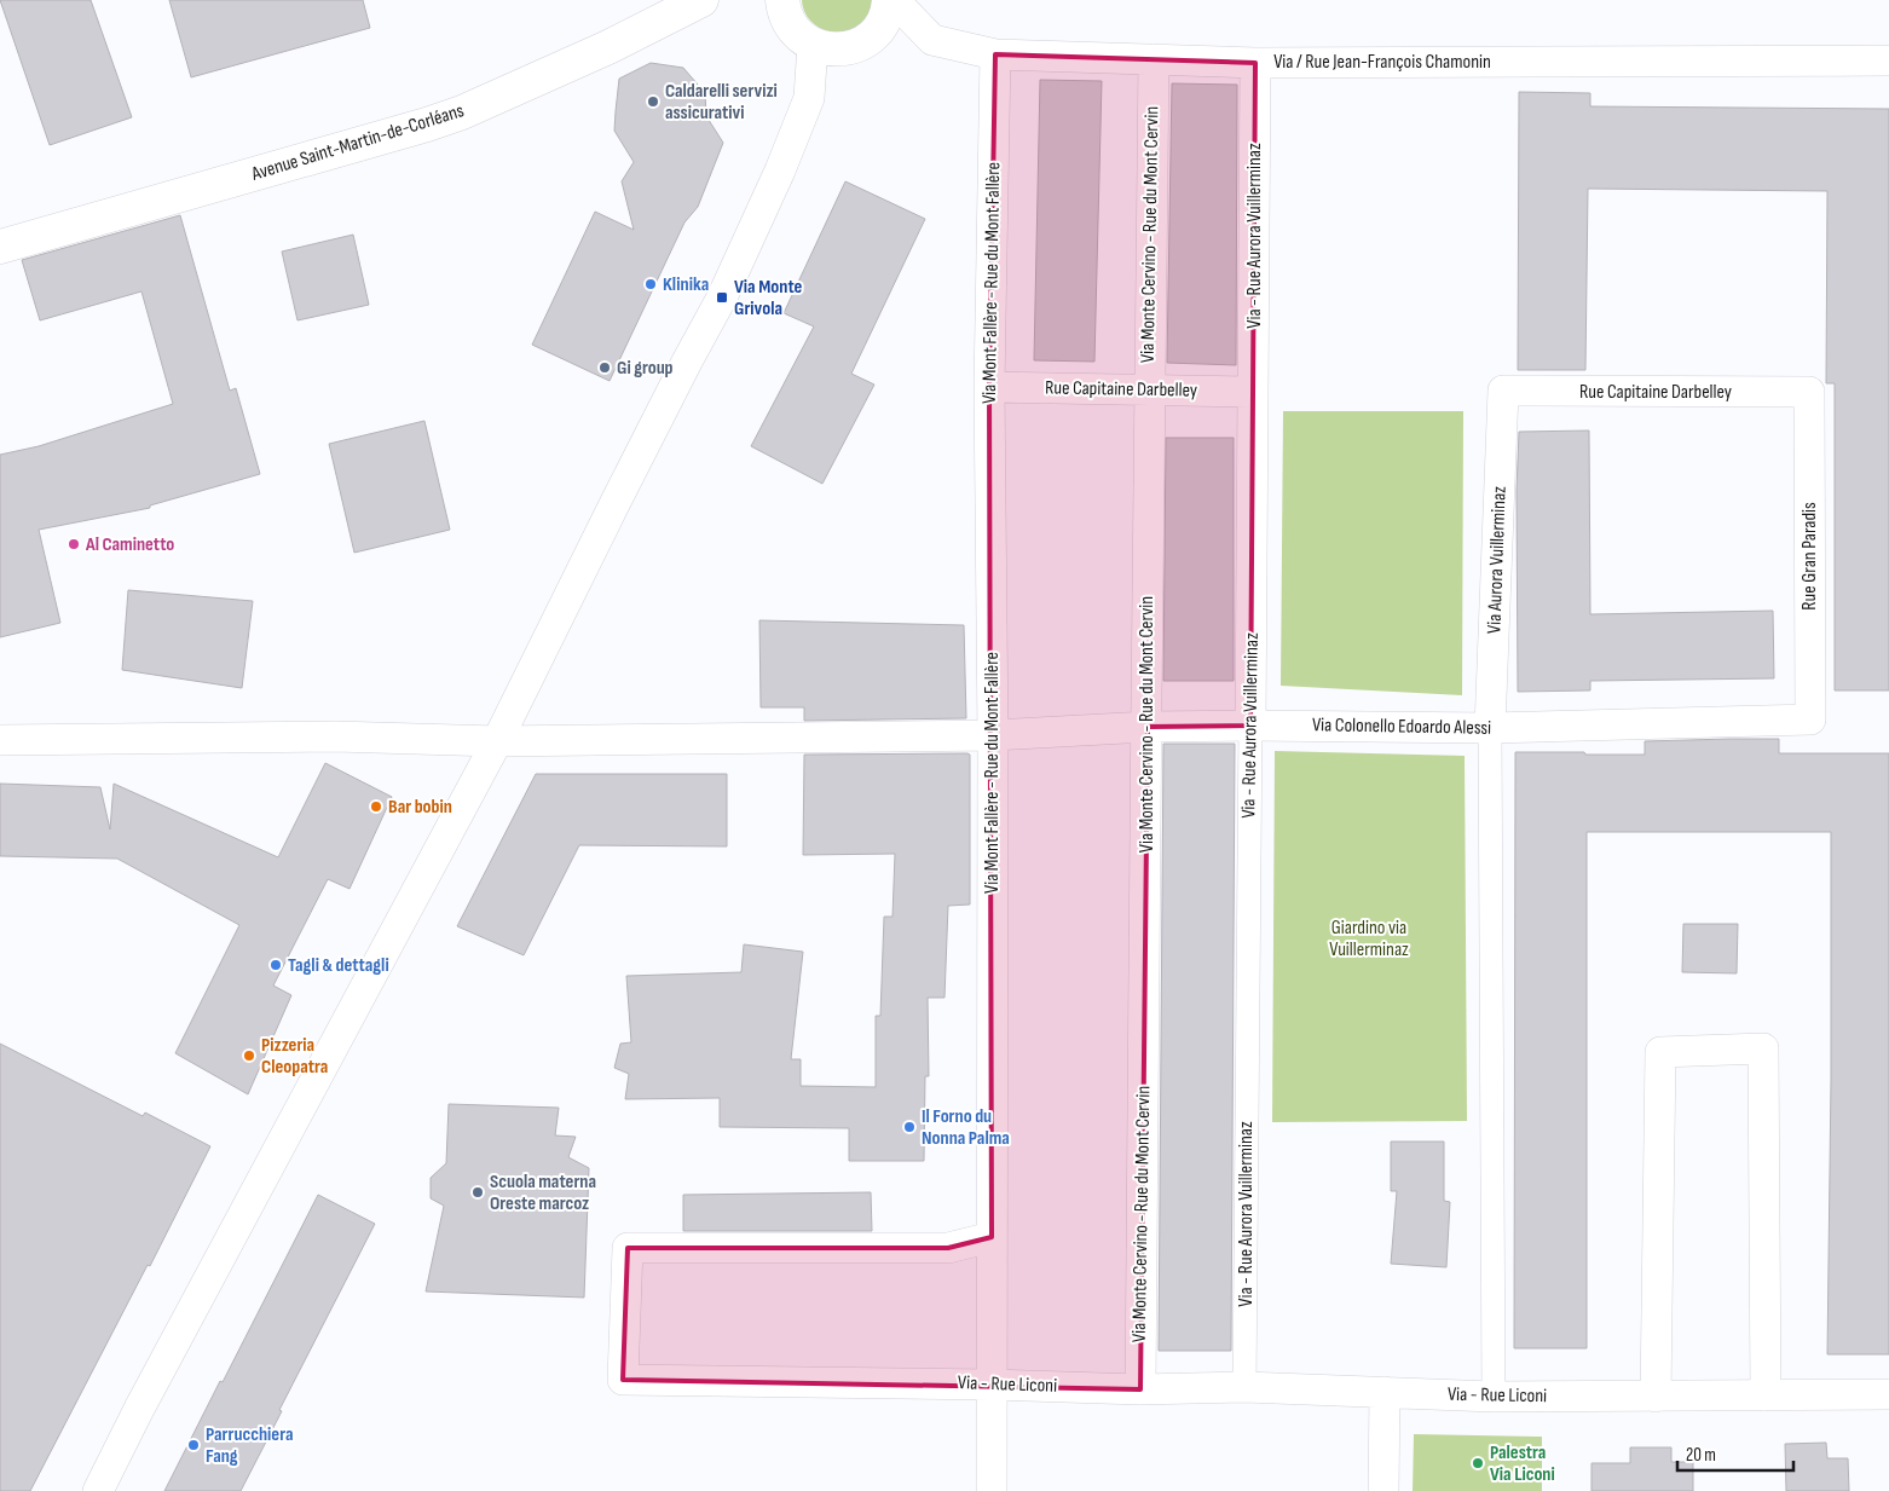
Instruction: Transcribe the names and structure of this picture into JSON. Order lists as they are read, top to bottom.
{
  "streets": {
    "street": [
      "Via / Rue Jean-François Chamonin",
      "Avenue Saint-Martin-de-Corléans",
      "Via Monte Cervino - Rue du Mont Cervin",
      "Via - Rue Aurora Vuillerminaz",
      "Via Mont Fallère - Rue du Mont Fallère",
      "Rue Capitaine Darbelley",
      "Rue Gran Paradis",
      "Via Aurora Vuillerminaz",
      "Via Colonello Edoardo Alessi",
      "Via - Rue Liconi"
    ]
  },
  "crossings": [
    ["Via / Rue Jean-François Chamonin", "Via Monte Cervino - Rue du Mont Cervin"],
    ["Via / Rue Jean-François Chamonin", "Via - Rue Aurora Vuillerminaz"],
    ["Via / Rue Jean-François Chamonin", "Via Mont Fallère - Rue du Mont Fallère"],
    ["Via Monte Cervino - Rue du Mont Cervin", "Rue Capitaine Darbelley"],
    ["Via Monte Cervino - Rue du Mont Cervin", "Via Colonello Edoardo Alessi"],
    ["Via Monte Cervino - Rue du Mont Cervin", "Via - Rue Liconi"],
    ["Via - Rue Aurora Vuillerminaz", "Rue Capitaine Darbelley"],
    ["Via - Rue Aurora Vuillerminaz", "Via Colonello Edoardo Alessi"],
    ["Via - Rue Aurora Vuillerminaz", "Via - Rue Liconi"],
    ["Via Mont Fallère - Rue du Mont Fallère", "Rue Capitaine Darbelley"],
    ["Via Mont Fallère - Rue du Mont Fallère", "Via Colonello Edoardo Alessi"],
    ["Via Mont Fallère - Rue du Mont Fallère", "Via - Rue Liconi"],
    ["Rue Capitaine Darbelley", "Rue Gran Paradis"],
    ["Rue Capitaine Darbelley", "Via Aurora Vuillerminaz"],
    ["Rue Gran Paradis", "Via Colonello Edoardo Alessi"],
    ["Via Aurora Vuillerminaz", "Via Colonello Edoardo Alessi"]
  ],
  "parks": ["Giardino via Vuillerminaz"],
  "places": {
    "other": [
      "Caldarelli servizi assicurativi",
      "Klinika",
      "Gi group",
      "Al Caminetto",
      "Bar bobin",
      "Tagli & dettagli",
      "Pizzeria Cleopatra",
      "Il Forno du Nonna Palma",
      "Scuola materna Oreste marcoz",
      "Parrucchiera Fang",
      "Palestra Via Liconi"
    ],
    "transit": ["Via Monte Grivola"]
  },
  "scale_bar": "20 m"
}
